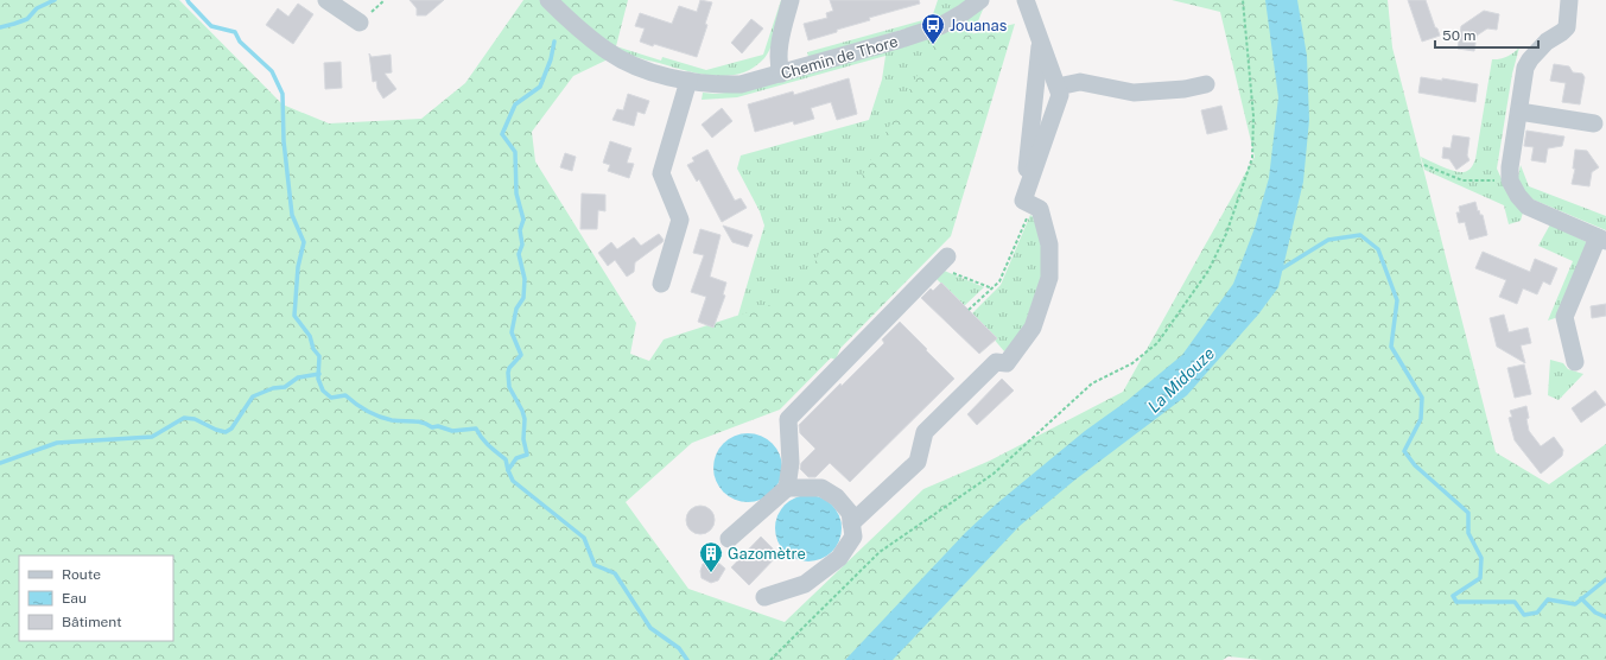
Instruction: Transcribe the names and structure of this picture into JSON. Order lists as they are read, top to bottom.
{
  "streets": {
    "street": ["Chemin de Thore"]
  },
  "water": ["La Midouze"],
  "places": {
    "bus stop": ["Jouanas"],
    "building": ["Gazomètre"]
  },
  "legend": ["Route", "Eau", "Bâtiment"],
  "scale_bar": "50 m"
}
